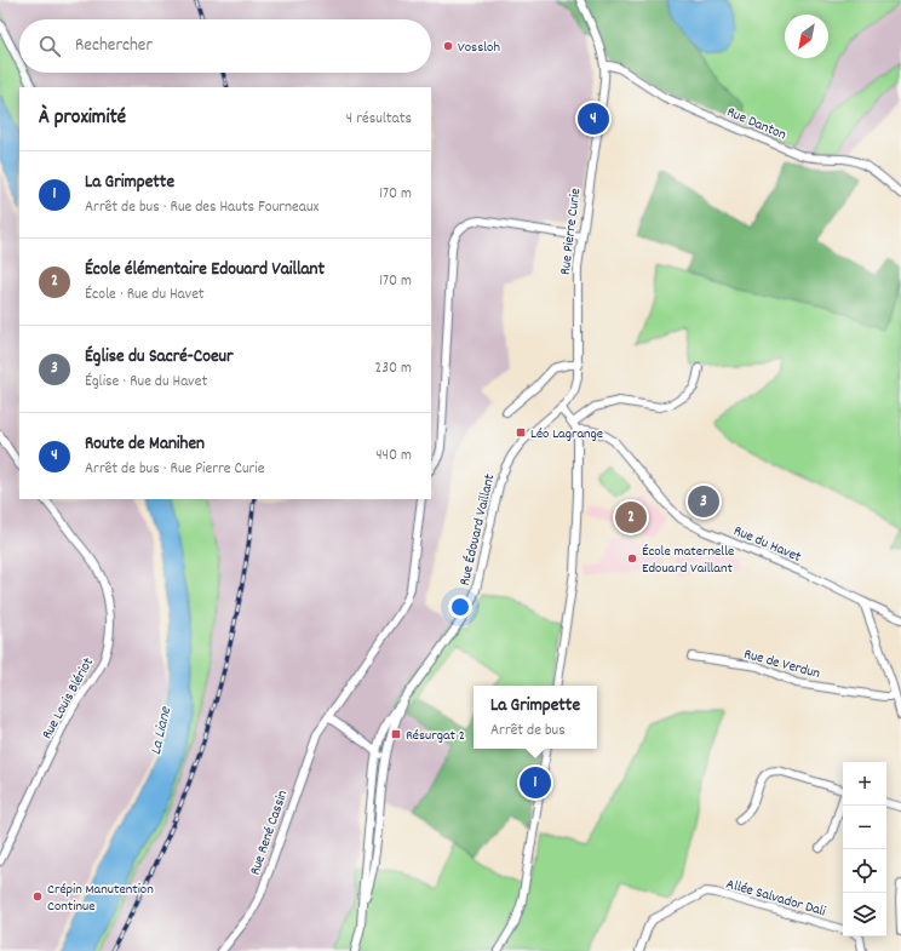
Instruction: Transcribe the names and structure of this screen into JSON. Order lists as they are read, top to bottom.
{
  "streets": {
    "street": [
      "Rue Danton",
      "Rue Pierre Curie",
      "Rue Édouard Vaillant",
      "Rue du Havet",
      "Rue de Verdun",
      "Rue Louis Blériot",
      "Rue René Cassin",
      "Allée Salvador Dali"
    ]
  },
  "crossings": [
    ["Rue Danton", "Rue Pierre Curie"],
    ["Rue Pierre Curie", "Rue Édouard Vaillant"]
  ],
  "water": ["La Liane"],
  "places": {
    "other": ["Vossloh", "École maternelle Edouard Vaillant", "Crépin Manutention Continue"],
    "transit": ["Léo Lagrange", "Résurgat 2"]
  },
  "north": "bottom left",
  "page": {
    "search": "Rechercher",
    "heading": ["À proximité", "4 résultats"],
    "pins": [
      "4",
      "3",
      "2",
      "1"
    ],
    "list": [
      {
        "mark": "1",
        "name": "La Grimpette",
        "note": "Arrêt de bus · Rue des Hauts Fourneaux",
        "value": "170 m"
      },
      {
        "mark": "2",
        "name": "École élémentaire Edouard Vaillant",
        "note": "École · Rue du Havet",
        "value": "170 m"
      },
      {
        "mark": "3",
        "name": "Église du Sacré-Coeur",
        "note": "Église · Rue du Havet",
        "value": "230 m"
      },
      {
        "mark": "4",
        "name": "Route de Manihen",
        "note": "Arrêt de bus · Rue Pierre Curie",
        "value": "440 m"
      }
    ],
    "popup": ["La Grimpette", "Arrêt de bus"],
    "map_buttons": ["+", "−"]
  }
}
